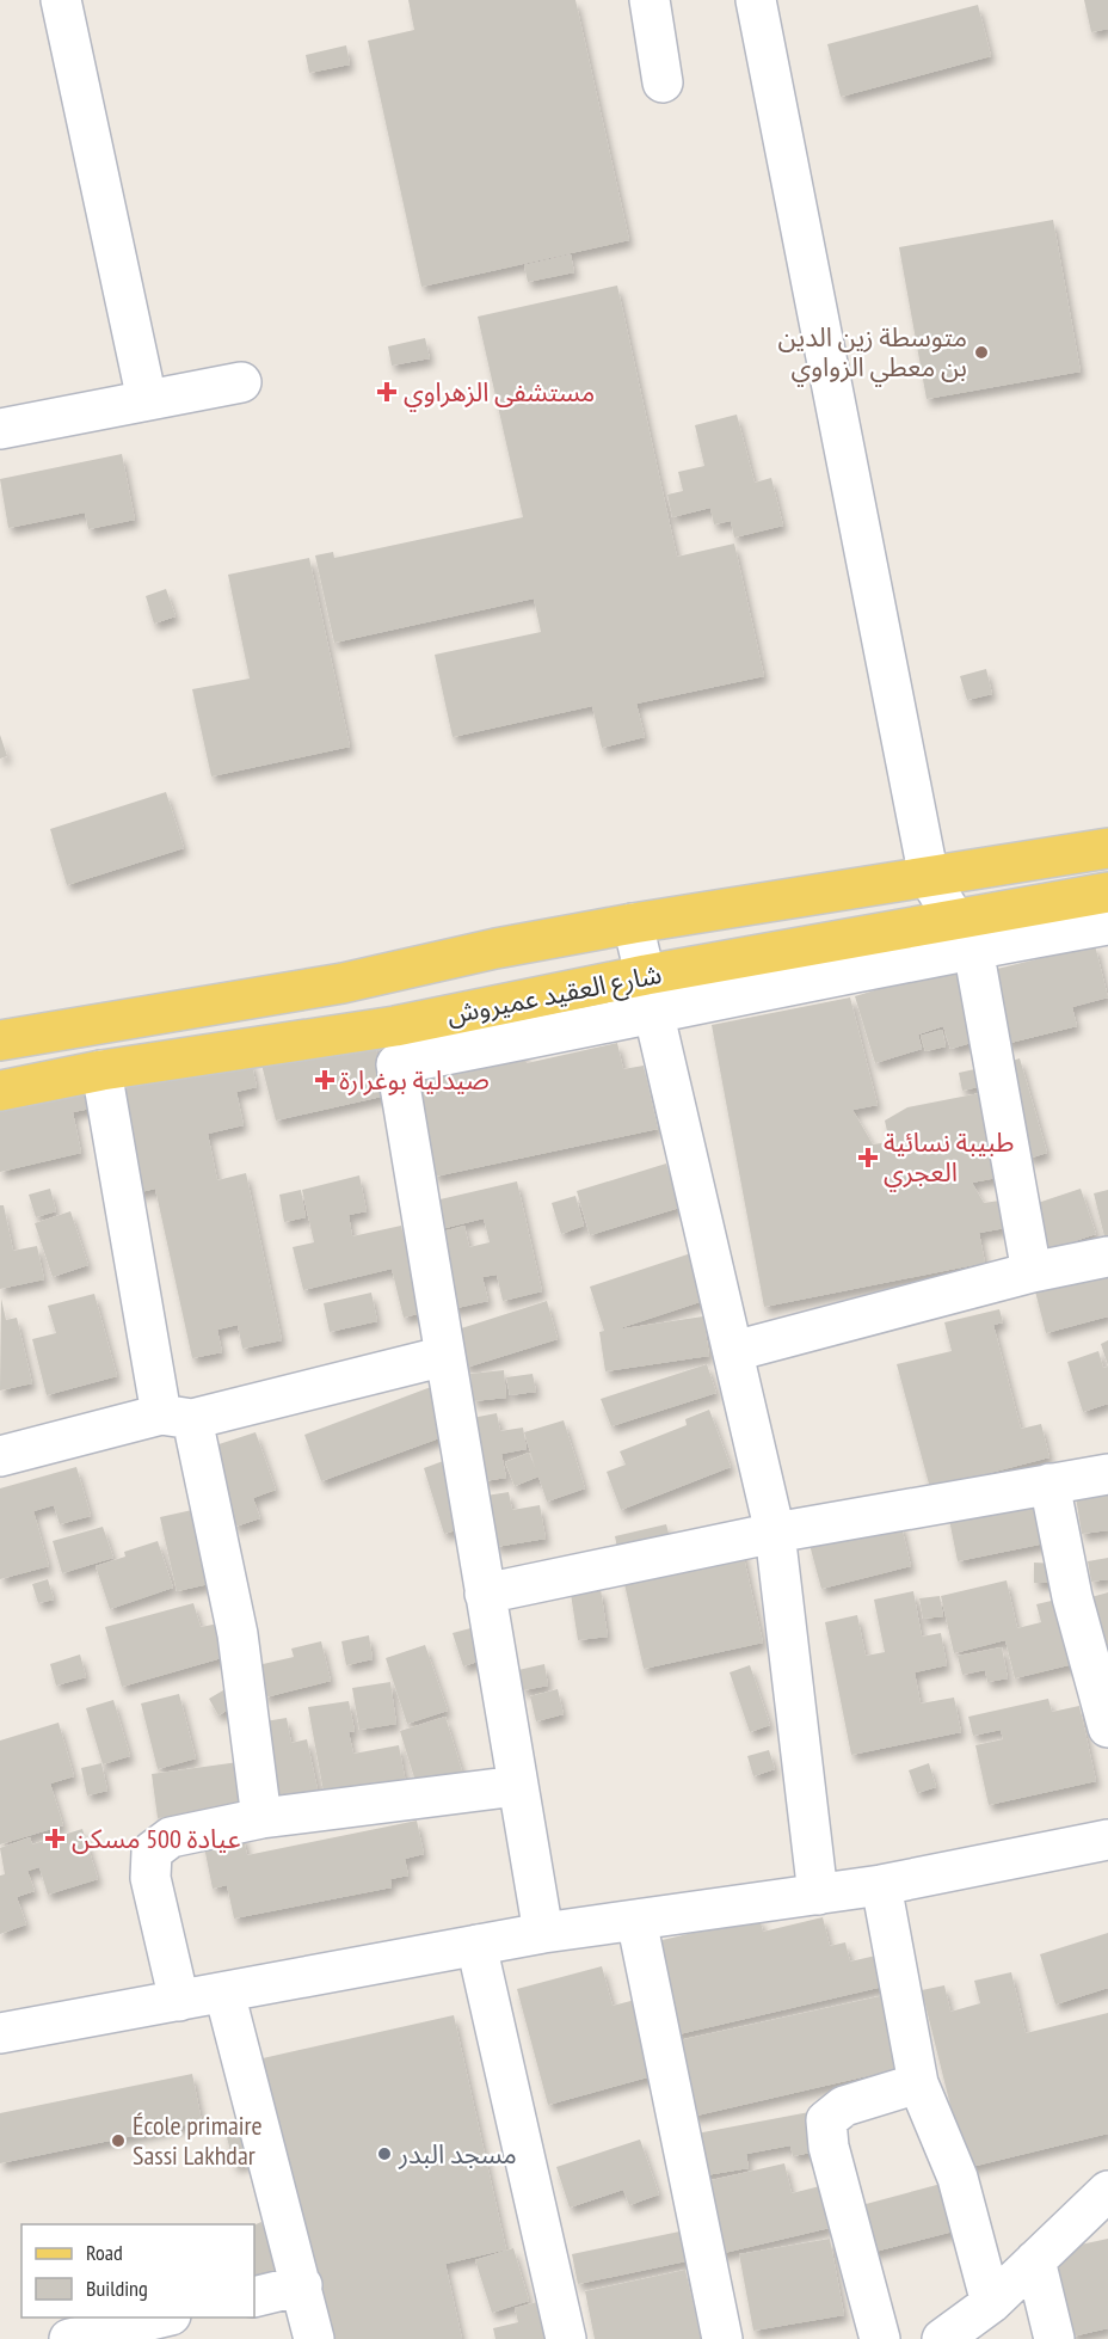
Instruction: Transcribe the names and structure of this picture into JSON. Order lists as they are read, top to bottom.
{
  "streets": {
    "main road": ["شارع العقيد عميروش"]
  },
  "places": {
    "other": ["متوسطة زين الدين بن معطي الزواوي", "École primaire Sassi Lakhdar", "مسجد البدر"],
    "health": [
      "مستشفى الزهراوي",
      "صيدلية بوغرارة",
      "طبيبة نسائية العجري",
      "عيادة 500 مسكن"
    ]
  },
  "legend": ["Road", "Building"]
}
